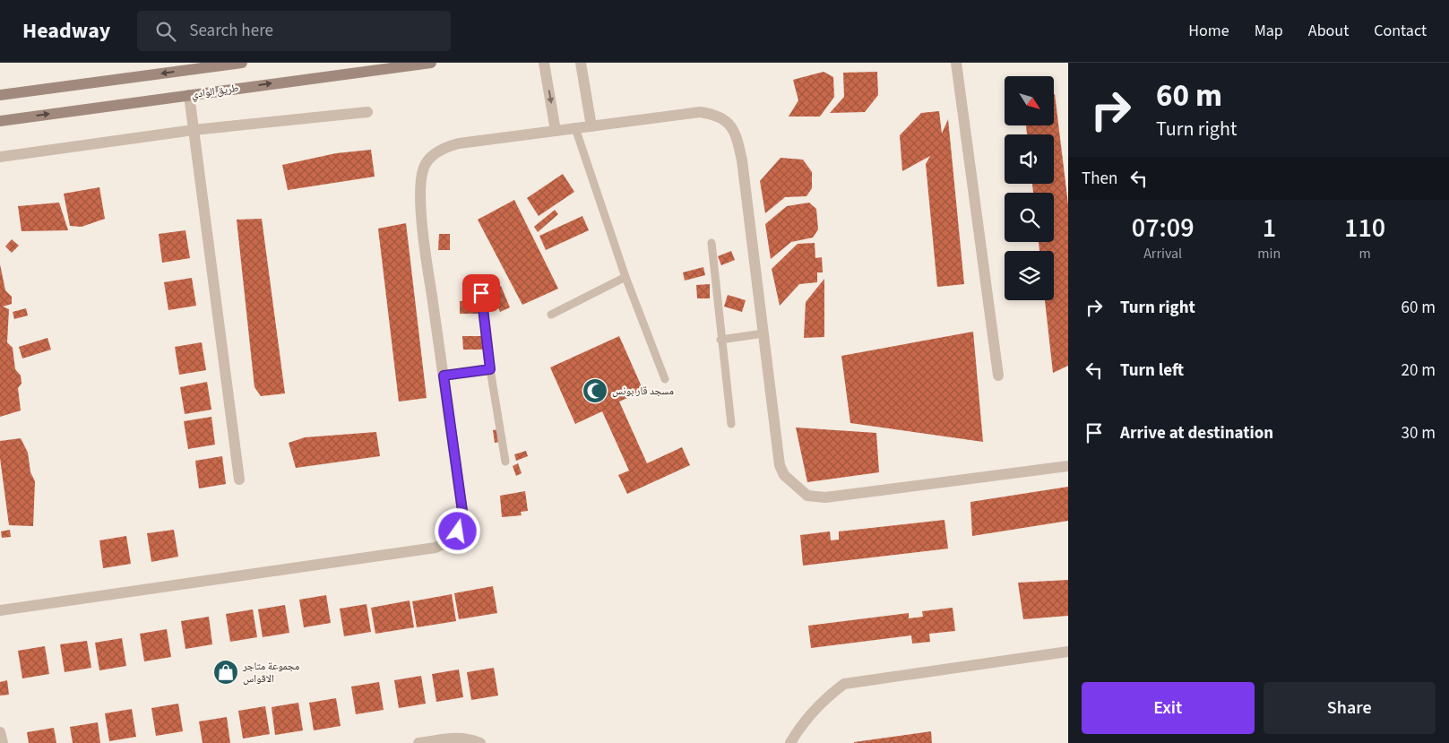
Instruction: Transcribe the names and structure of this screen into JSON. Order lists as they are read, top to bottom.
{
  "streets": {
    "main road": ["طريق الوادي"]
  },
  "places": {
    "mosque": ["مسجد قار بونس"],
    "shop": ["مجموعة متاجر الاقواس"]
  },
  "north": "bottom right",
  "page": {
    "header": "Headway",
    "search": "Search here",
    "nav": [
      "Home",
      "Map",
      "About",
      "Contact"
    ],
    "turn": ["60 m", "Turn right"],
    "then": "Then",
    "eta": [
      "07:09",
      "Arrival",
      "1",
      "min",
      "110",
      "m"
    ],
    "list": [
      {
        "name": "Turn right",
        "value": "60 m"
      },
      {
        "name": "Turn left",
        "value": "20 m"
      },
      {
        "name": "Arrive at destination",
        "value": "30 m"
      }
    ],
    "buttons": ["Exit", "Share"]
  }
}
